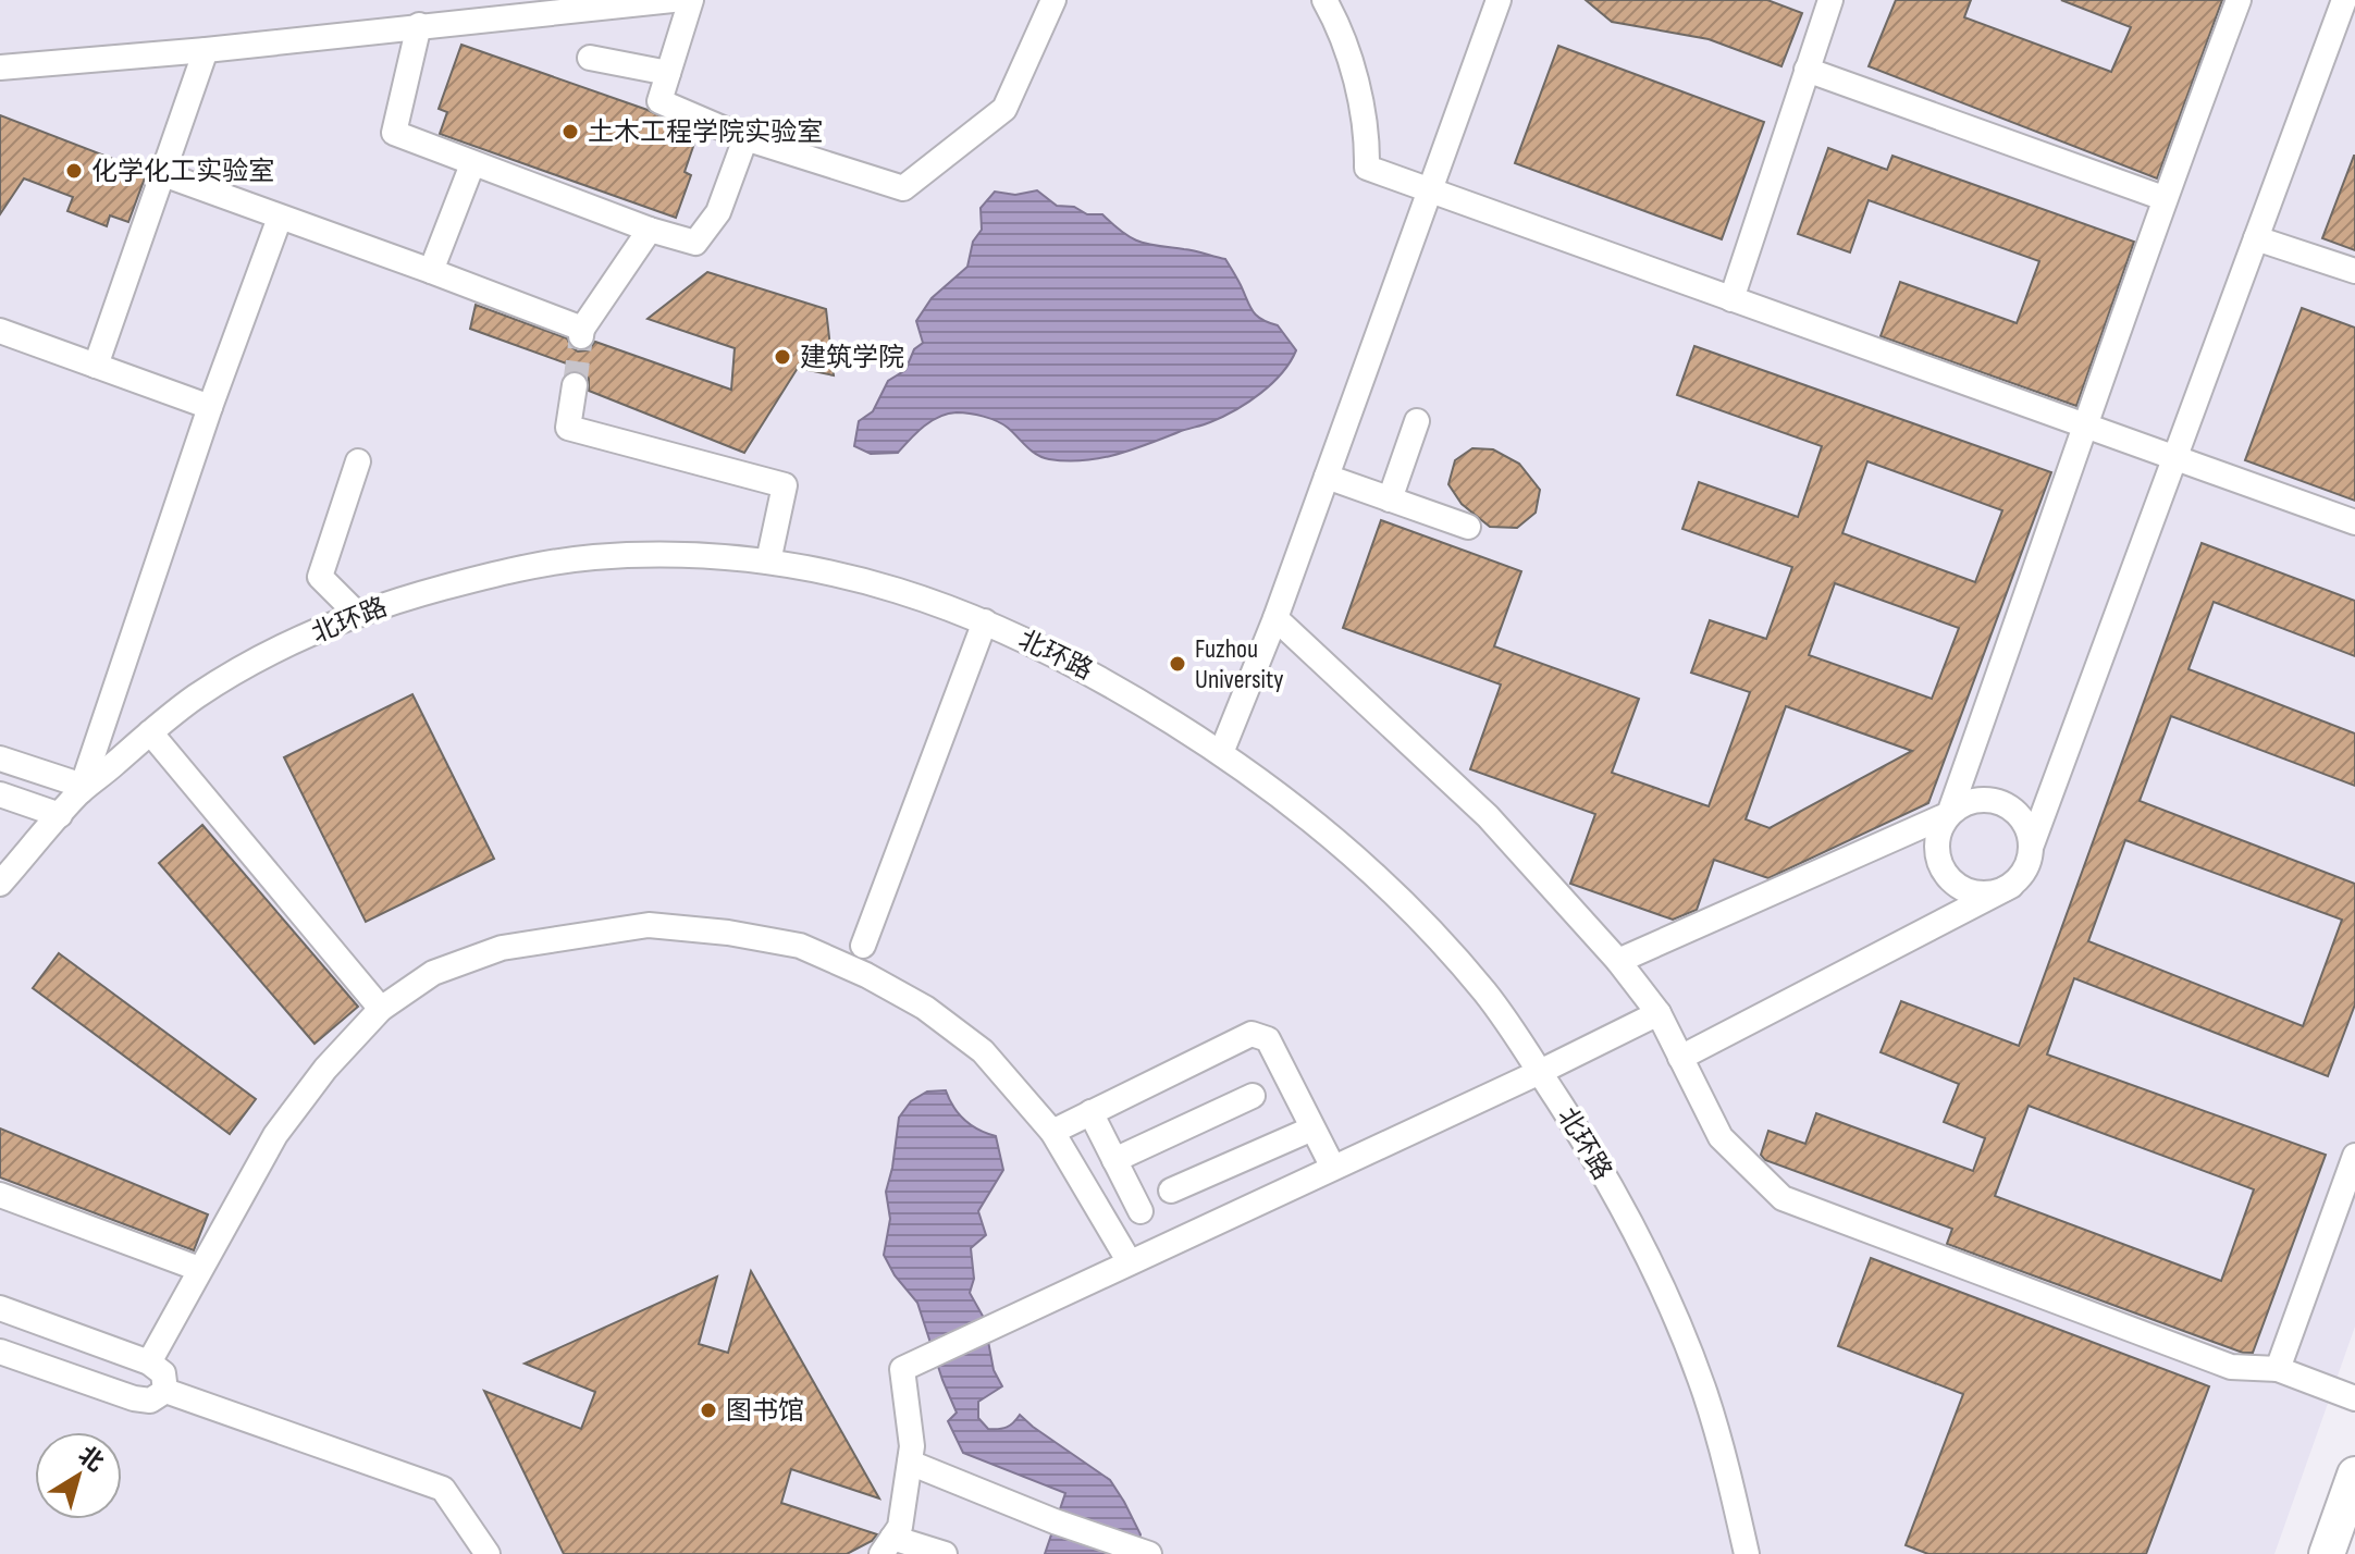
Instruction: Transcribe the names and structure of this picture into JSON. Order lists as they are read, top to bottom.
{
  "streets": {
    "street": ["北环路"]
  },
  "places": [
    "土木工程学院实验室",
    "化学化工实验室",
    "建筑学院",
    "Fuzhou University",
    "图书馆"
  ],
  "north": "top right"
}
